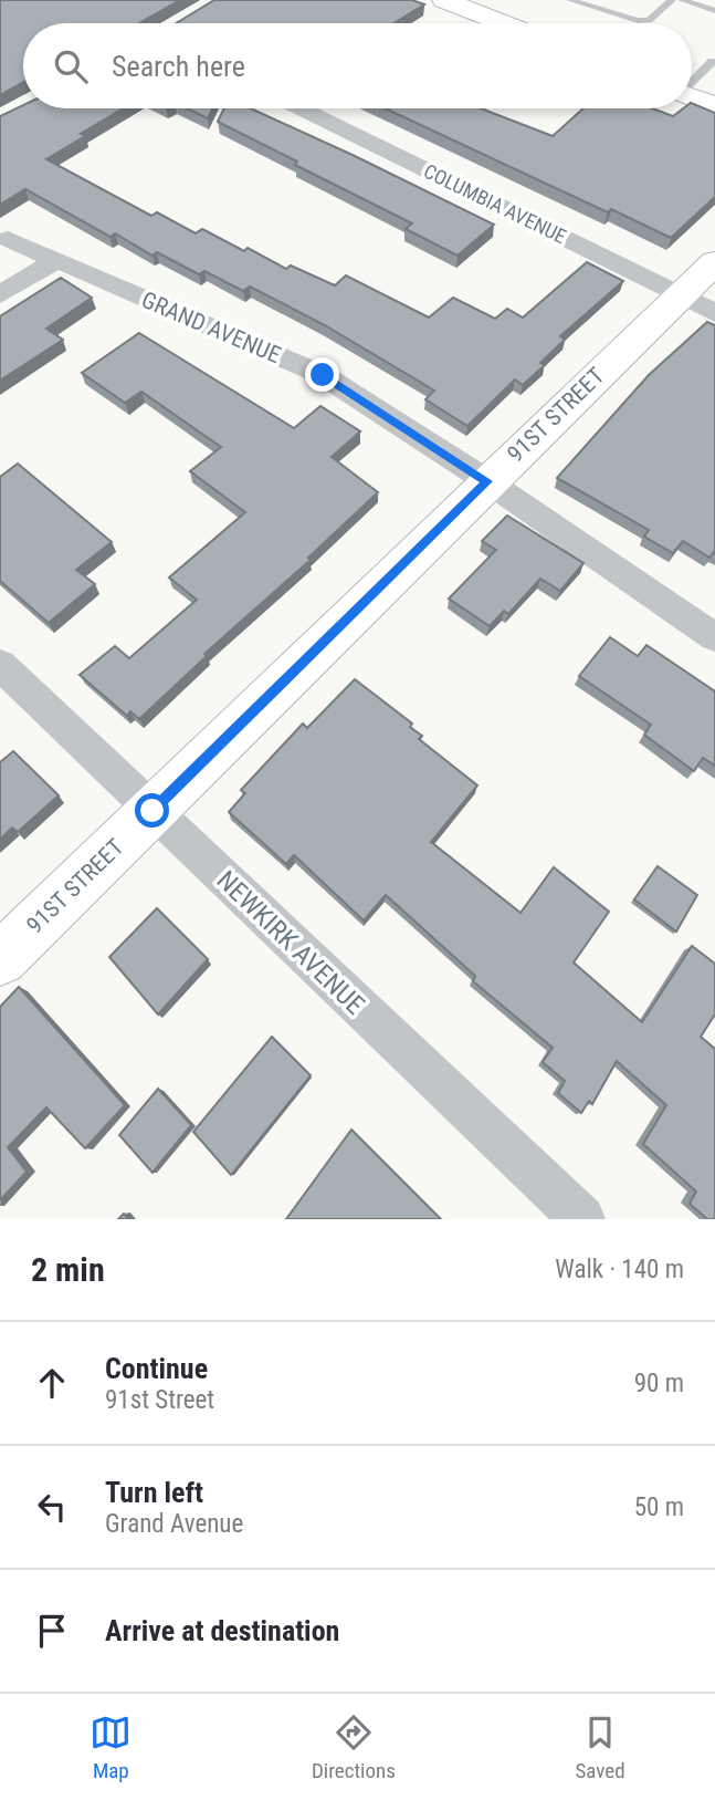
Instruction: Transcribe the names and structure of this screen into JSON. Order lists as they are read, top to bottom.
{
  "streets": {
    "street": [
      "COLUMBIA AVENUE",
      "GRAND AVENUE",
      "91ST STREET",
      "NEWKIRK AVENUE"
    ]
  },
  "crossings": [
    ["COLUMBIA AVENUE", "91ST STREET"],
    ["GRAND AVENUE", "91ST STREET"],
    ["91ST STREET", "NEWKIRK AVENUE"]
  ],
  "page": {
    "search": "Search here",
    "heading": ["2 min", "Walk · 140 m"],
    "list": [
      ["Continue", "91st Street", "90 m"],
      ["Turn left", "Grand Avenue", "50 m"],
      "Arrive at destination"
    ],
    "nav": ["Map", "Directions", "Saved"]
  }
}
